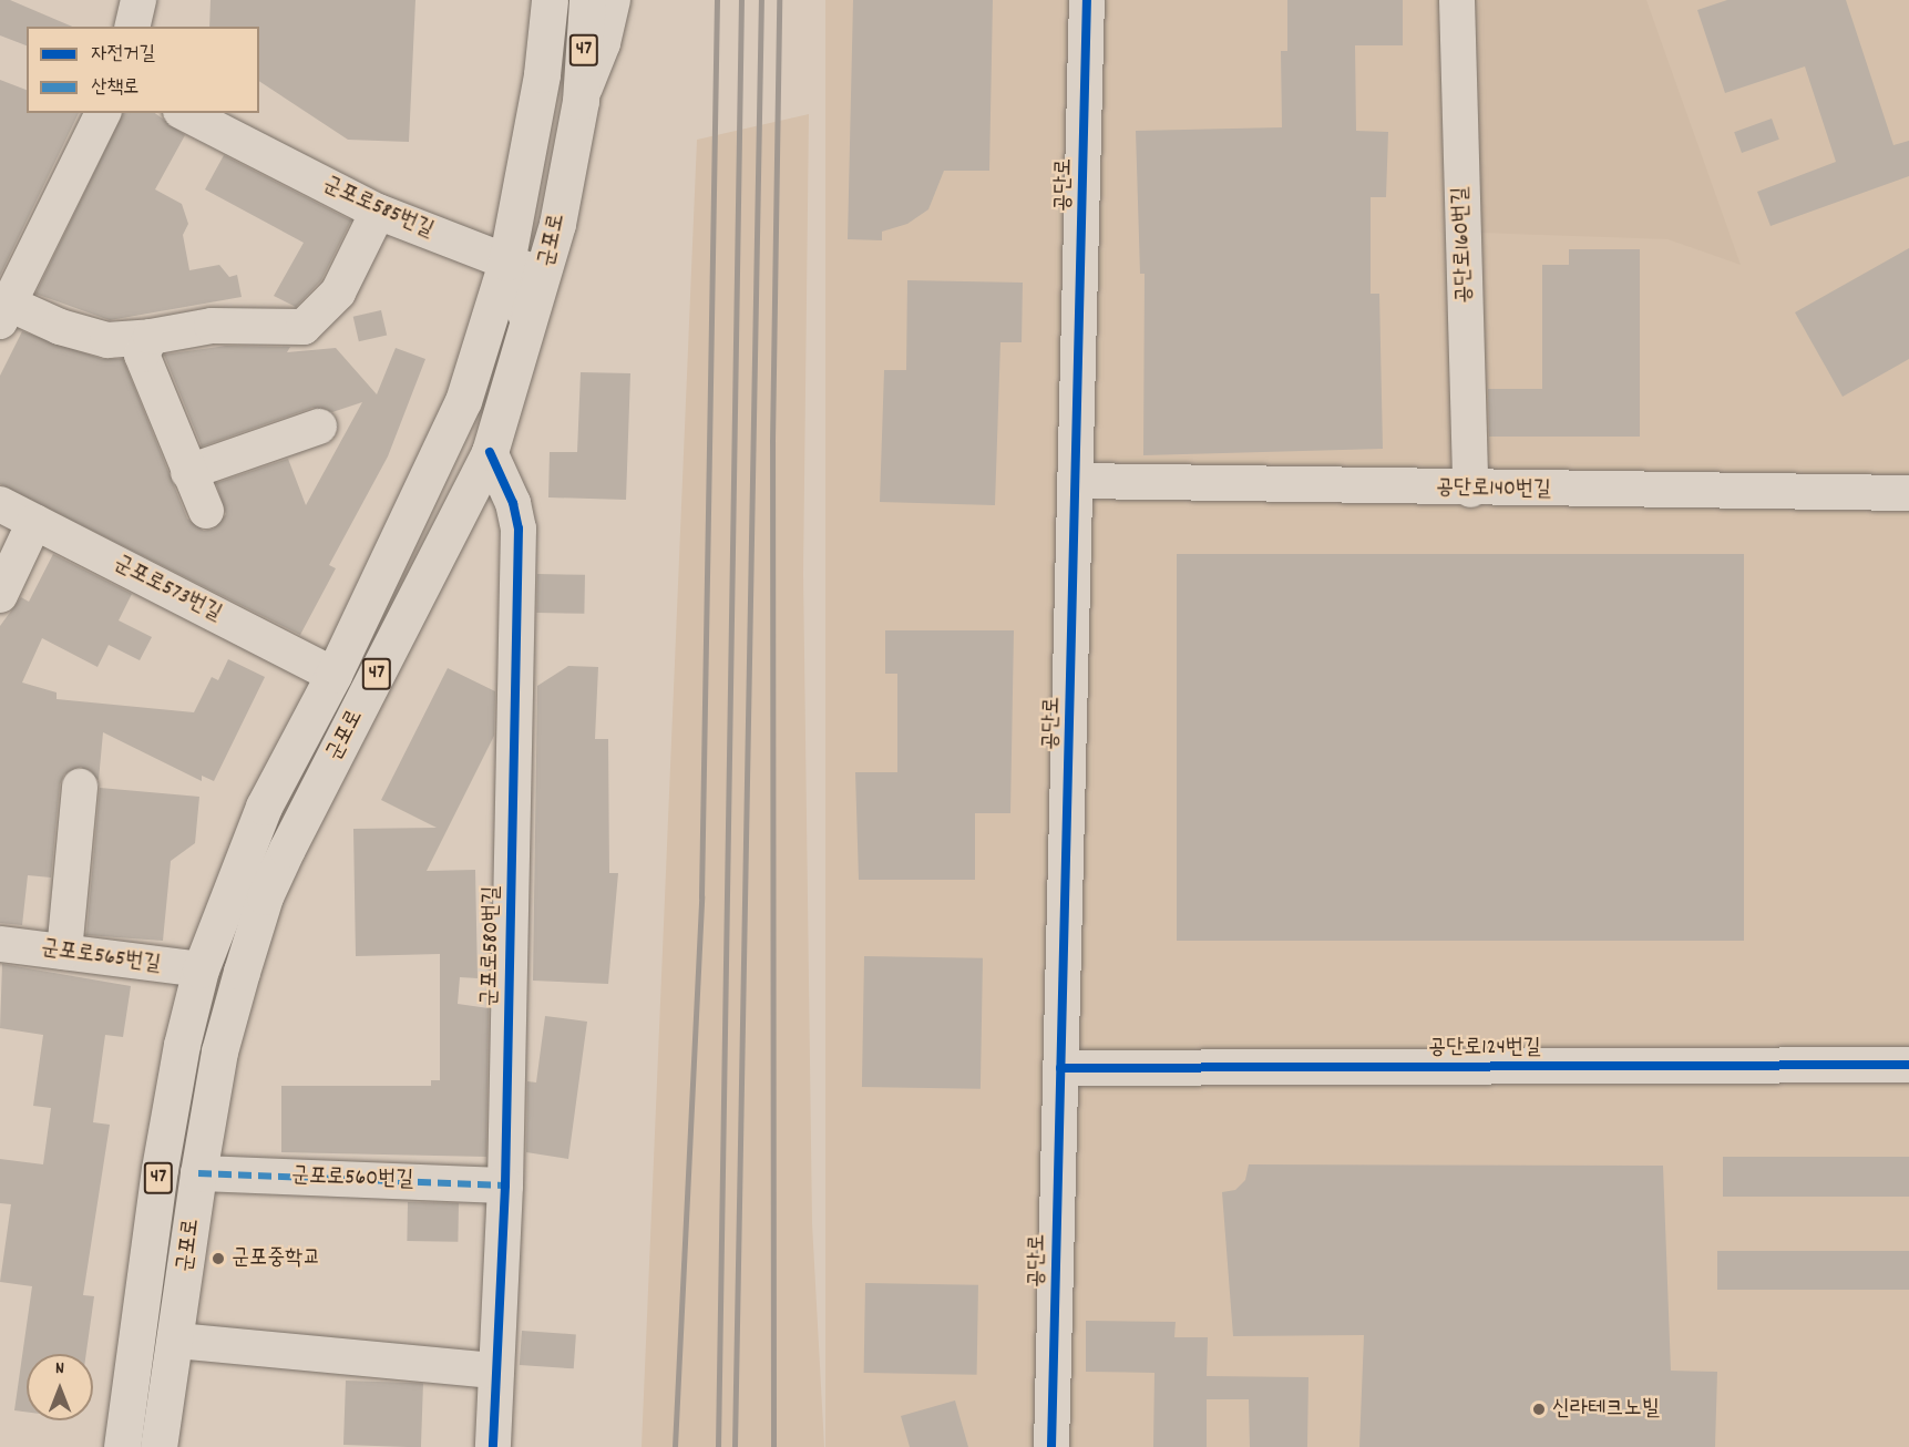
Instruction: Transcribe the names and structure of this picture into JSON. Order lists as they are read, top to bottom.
{
  "streets": {
    "main road": ["47", "군포로"],
    "street": [
      "공단로",
      "군포로585번길",
      "공단로160번길",
      "공단로140번길",
      "군포로573번길",
      "군포로580번길",
      "군포로565번길",
      "공단로124번길",
      "군포로560번길"
    ]
  },
  "crossings": [
    ["공단로", "공단로140번길"],
    ["공단로", "공단로124번길"],
    ["군포로585번길", "군포로"],
    ["군포로", "군포로573번길"],
    ["군포로", "군포로580번길"],
    ["군포로", "군포로565번길"],
    ["군포로", "군포로560번길"],
    ["공단로160번길", "공단로140번길"],
    ["군포로580번길", "군포로560번길"]
  ],
  "places": ["군포중학교", "신라테크노빌"],
  "legend": ["자전거길", "산책로"],
  "north": "top"
}
